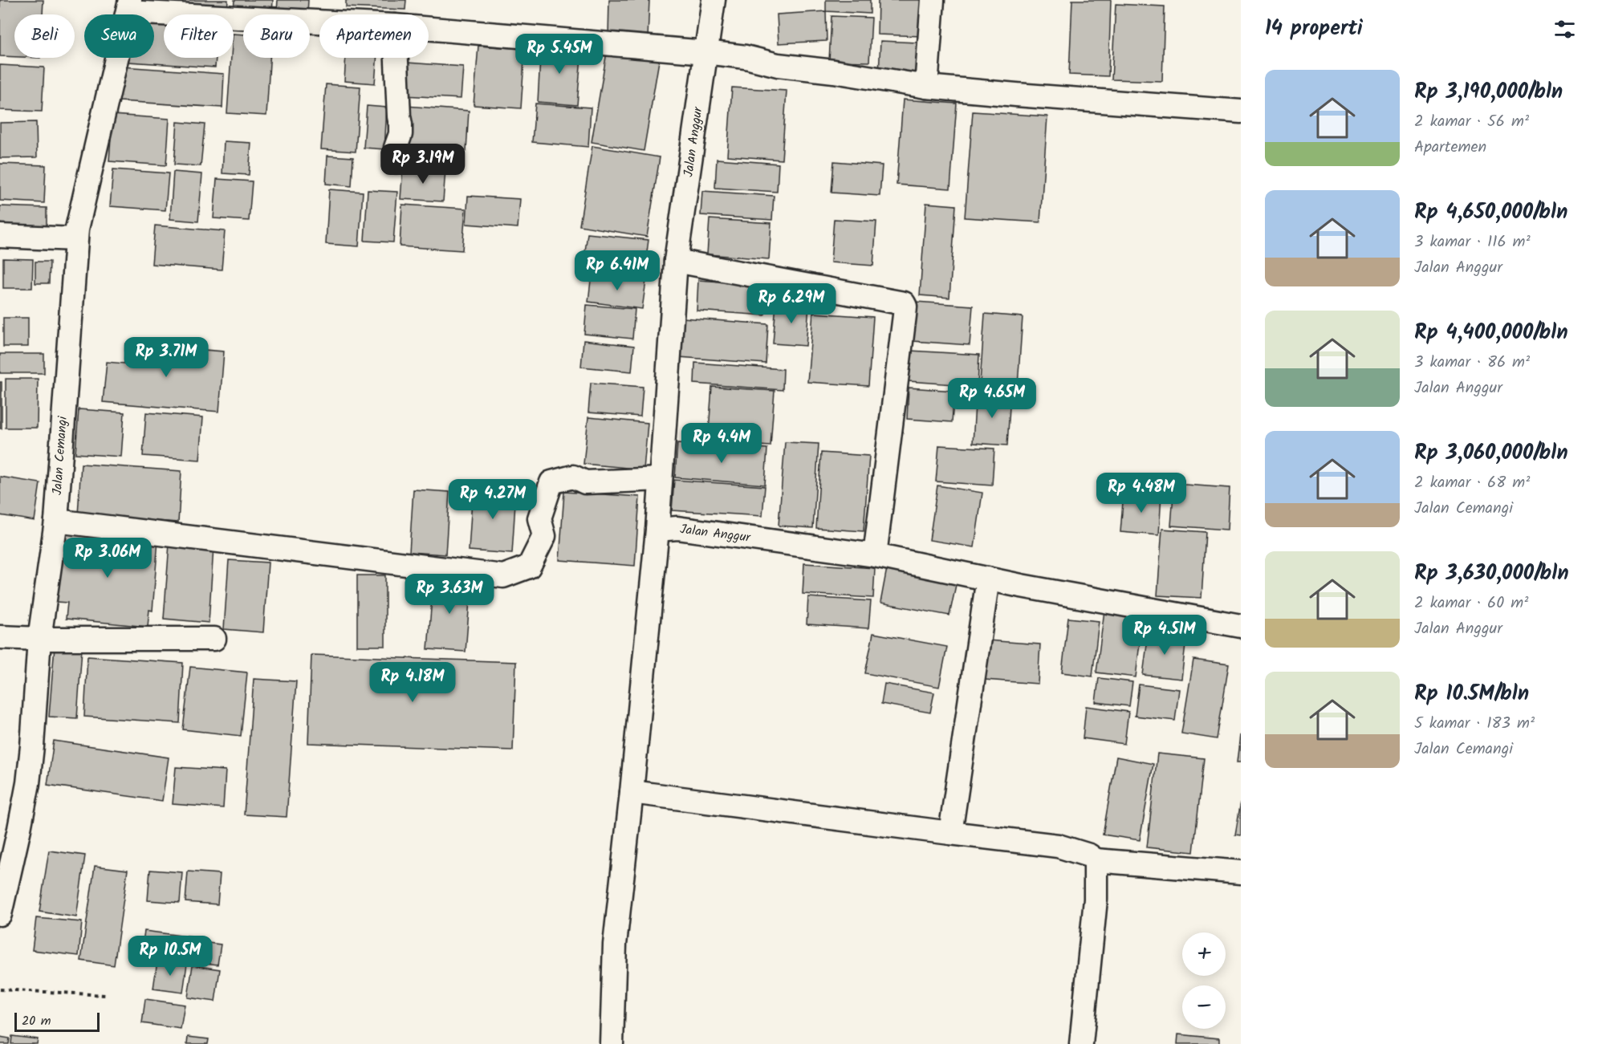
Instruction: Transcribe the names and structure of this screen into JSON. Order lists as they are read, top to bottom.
{
  "streets": {
    "street": ["Jalan Anggur", "Jalan Cemangi"]
  },
  "scale_bar": "20 m",
  "page": {
    "heading": "14 properti",
    "chip": [
      "Beli",
      "Sewa",
      "Filter",
      "Baru",
      "Apartemen"
    ],
    "price": [
      "Rp 5.45M",
      "Rp 3.19M",
      "Rp 6.41M",
      "Rp 6.29M",
      "Rp 3.71M",
      "Rp 4.65M",
      "Rp 4.4M",
      "Rp 4.48M",
      "Rp 4.27M",
      "Rp 3.06M",
      "Rp 3.63M",
      "Rp 4.51M",
      "Rp 4.18M",
      "Rp 10.5M"
    ],
    "list": [
      {
        "name": "Rp 3,190,000/bln",
        "note": "2 kamar · 56 m² · Apartemen"
      },
      {
        "name": "Rp 4,650,000/bln",
        "note": "3 kamar · 116 m² · Jalan Anggur"
      },
      {
        "name": "Rp 4,400,000/bln",
        "note": "3 kamar · 86 m² · Jalan Anggur"
      },
      {
        "name": "Rp 3,060,000/bln",
        "note": "2 kamar · 68 m² · Jalan Cemangi"
      },
      {
        "name": "Rp 3,630,000/bln",
        "note": "2 kamar · 60 m² · Jalan Anggur"
      },
      {
        "name": "Rp 10.5M/bln",
        "note": "5 kamar · 183 m² · Jalan Cemangi"
      }
    ],
    "map_buttons": ["+", "−"],
    "scale": "20 m"
  }
}
